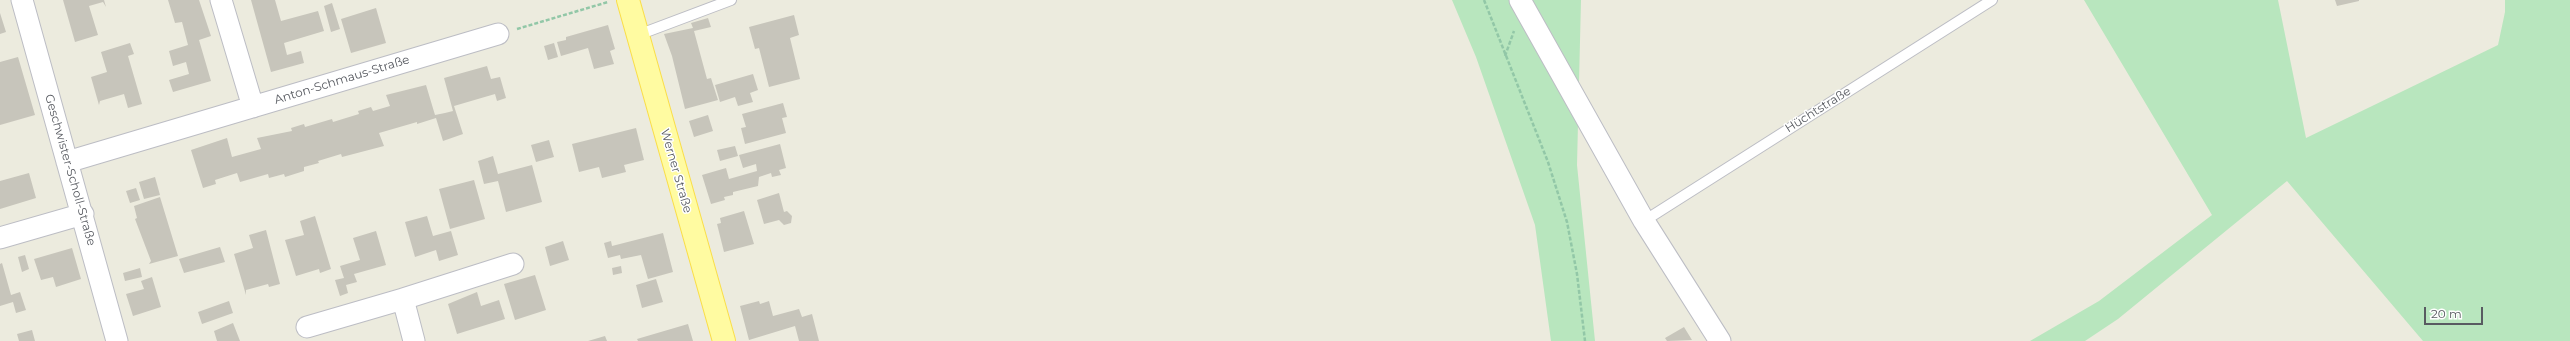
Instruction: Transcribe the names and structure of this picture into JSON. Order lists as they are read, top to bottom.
{
  "streets": {
    "main road": ["Werner Straße"],
    "street": ["Anton-Schmaus-Straße", "Geschwister-Scholl-Straße"],
    "lane": ["Hüchtstraße"]
  },
  "crossings": [
    ["Anton-Schmaus-Straße", "Geschwister-Scholl-Straße"]
  ],
  "scale_bar": "20 m"
}
